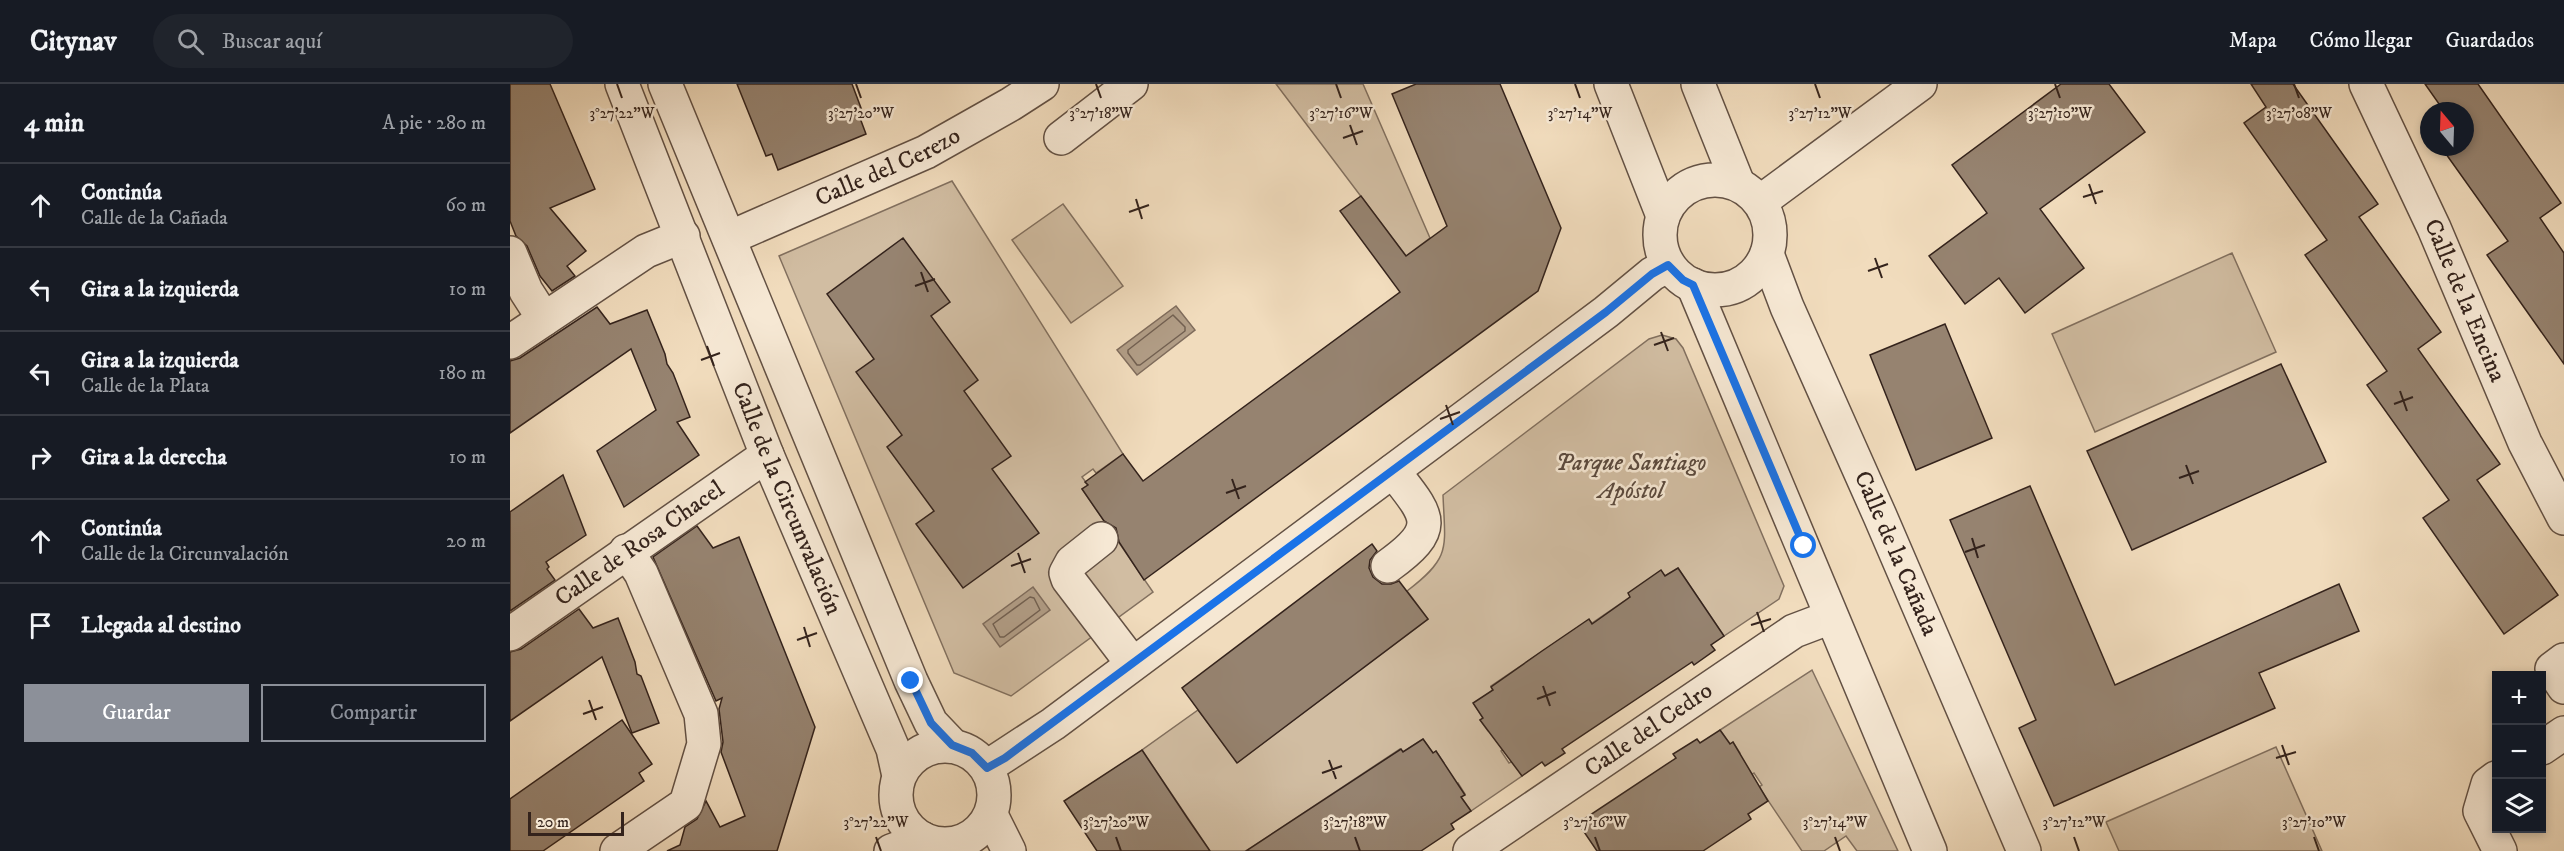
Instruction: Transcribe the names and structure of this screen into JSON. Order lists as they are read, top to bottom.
{
  "streets": {
    "street": [
      "Calle del Cerezo",
      "Calle de la Encina",
      "Calle de la Circunvalación",
      "Calle de Rosa Chacel",
      "Calle de la Cañada",
      "Calle del Cedro"
    ]
  },
  "crossings": [
    ["Calle del Cerezo", "Calle de la Circunvalación"],
    ["Calle de la Circunvalación", "Calle de Rosa Chacel"]
  ],
  "parks": ["Parque Santiago Apóstol"],
  "scale_bar": "20 m",
  "north": "top",
  "page": {
    "header": "Citynav",
    "search": "Buscar aquí",
    "nav": ["Mapa", "Cómo llegar", "Guardados"],
    "heading": ["4 min", "A pie · 280 m"],
    "list": [
      ["Continúa", "Calle de la Cañada", "60 m"],
      ["Gira a la izquierda", "10 m"],
      ["Gira a la izquierda", "Calle de la Plata", "180 m"],
      ["Gira a la derecha", "10 m"],
      ["Continúa", "Calle de la Circunvalación", "20 m"],
      "Llegada al destino"
    ],
    "buttons": ["Guardar", "Compartir"],
    "map_buttons": ["+", "−"],
    "scale": "20 m"
  },
  "coordinates": [
    "3°27'22\"W",
    "3°27'20\"W",
    "3°27'18\"W",
    "3°27'16\"W",
    "3°27'14\"W",
    "3°27'12\"W",
    "3°27'10\"W",
    "3°27'08\"W"
  ]
}
